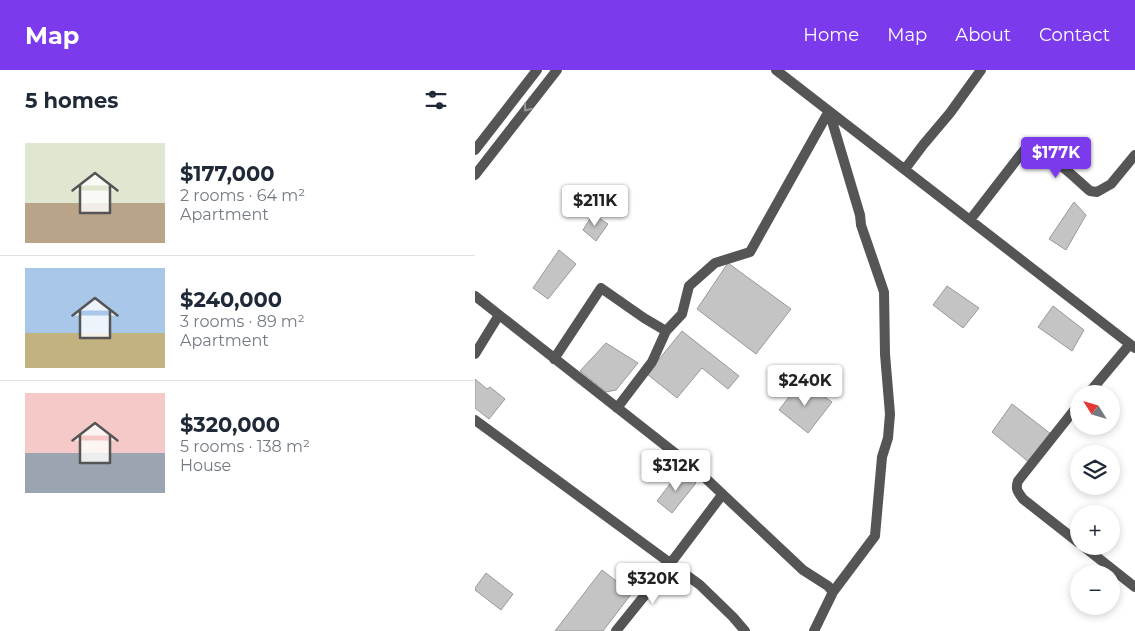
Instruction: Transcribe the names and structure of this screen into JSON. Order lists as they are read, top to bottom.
{
  "north": "top left",
  "page": {
    "header": "Map",
    "nav": [
      "Home",
      "Map",
      "About",
      "Contact"
    ],
    "heading": "5 homes",
    "list": [
      {
        "name": "$177,000",
        "note": "2 rooms · 64 m² · Apartment"
      },
      {
        "name": "$240,000",
        "note": "3 rooms · 89 m² · Apartment"
      },
      {
        "name": "$320,000",
        "note": "5 rooms · 138 m² · House"
      }
    ],
    "price": [
      "$177K",
      "$211K",
      "$240K",
      "$312K",
      "$320K"
    ],
    "map_buttons": ["+", "−"]
  }
}
